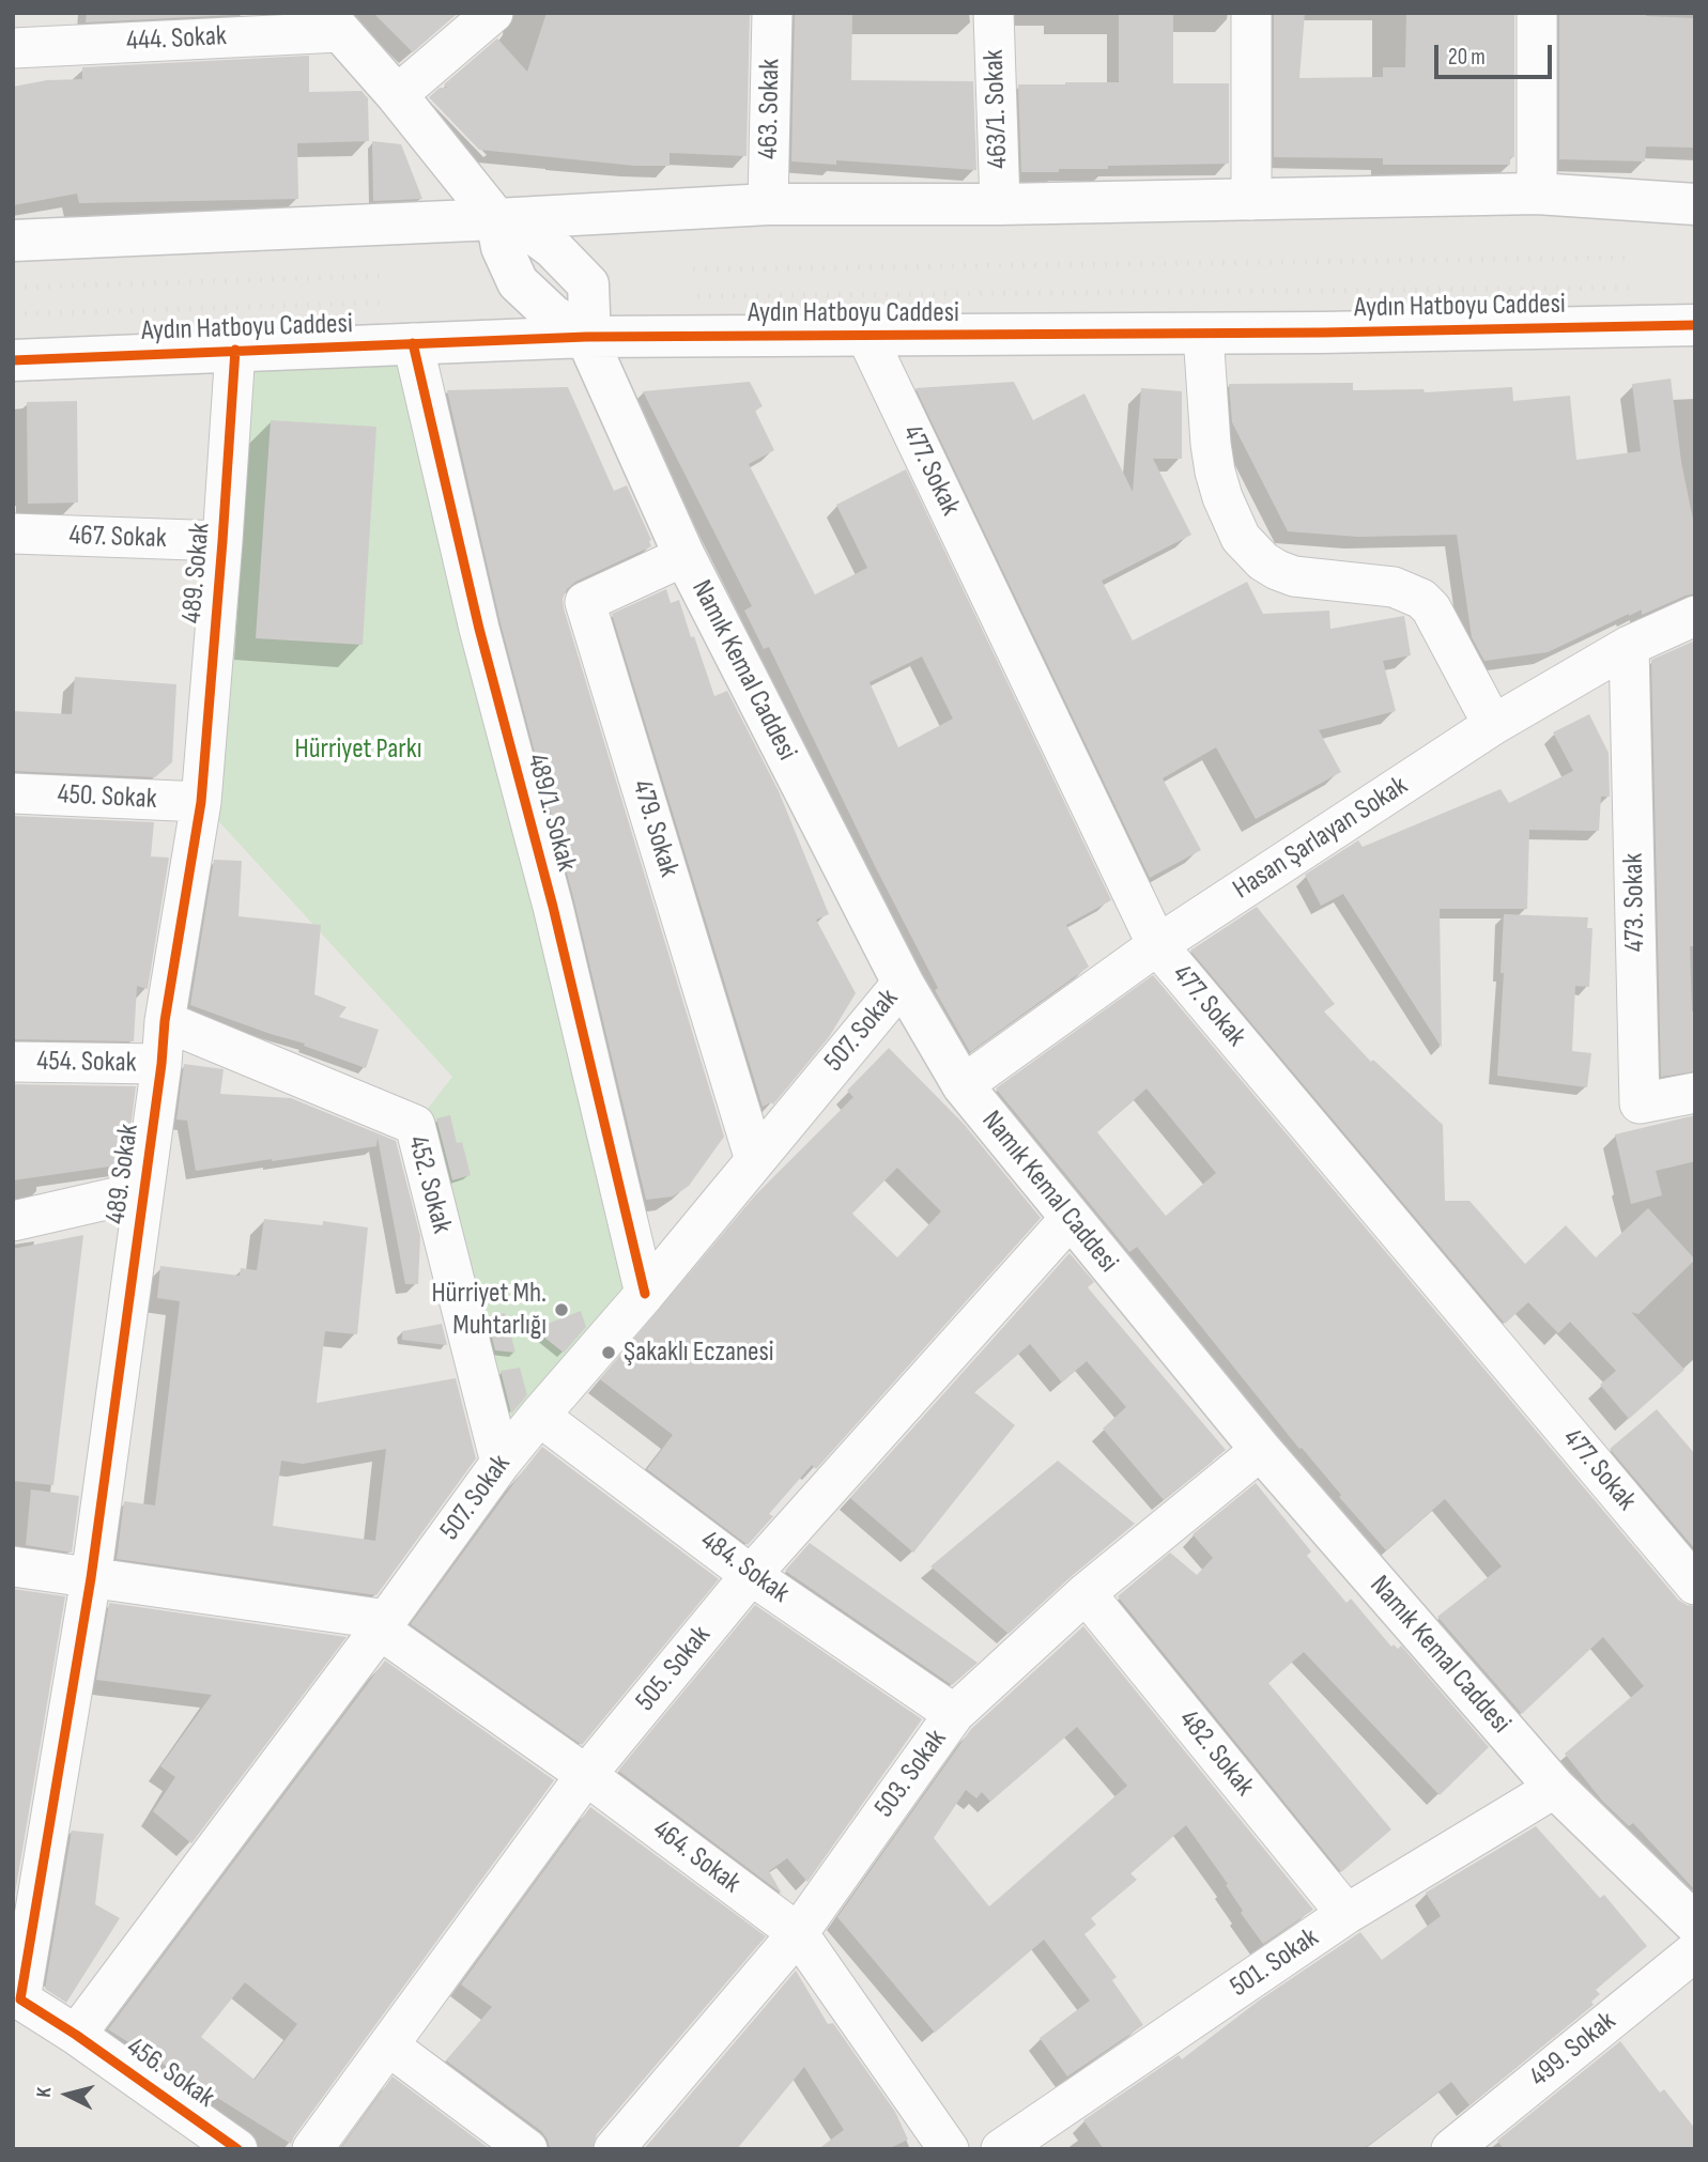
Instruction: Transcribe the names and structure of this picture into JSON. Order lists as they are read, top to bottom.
{
  "streets": {
    "street": [
      "444. Sokak",
      "463. Sokak",
      "463/1. Sokak",
      "Aydın Hatboyu Caddesi",
      "477. Sokak",
      "467. Sokak",
      "489. Sokak",
      "Namık Kemal Caddesi",
      "450. Sokak",
      "489/1. Sokak",
      "479. Sokak",
      "Hasan Şarlayan Sokak",
      "473. Sokak",
      "507. Sokak",
      "454. Sokak",
      "452. Sokak",
      "484. Sokak",
      "505. Sokak",
      "482. Sokak",
      "503. Sokak",
      "464. Sokak",
      "501. Sokak",
      "499. Sokak",
      "456. Sokak"
    ]
  },
  "crossings": [
    ["Aydın Hatboyu Caddesi", "477. Sokak"],
    ["Aydın Hatboyu Caddesi", "489. Sokak"],
    ["Aydın Hatboyu Caddesi", "Namık Kemal Caddesi"],
    ["Aydın Hatboyu Caddesi", "489/1. Sokak"],
    ["477. Sokak", "Hasan Şarlayan Sokak"],
    ["467. Sokak", "489. Sokak"],
    ["489. Sokak", "450. Sokak"],
    ["489. Sokak", "454. Sokak"],
    ["489. Sokak", "452. Sokak"],
    ["489. Sokak", "456. Sokak"],
    ["Namık Kemal Caddesi", "479. Sokak"],
    ["Namık Kemal Caddesi", "Hasan Şarlayan Sokak"],
    ["Namık Kemal Caddesi", "507. Sokak"],
    ["Namık Kemal Caddesi", "505. Sokak"],
    ["Namık Kemal Caddesi", "503. Sokak"],
    ["Namık Kemal Caddesi", "501. Sokak"],
    ["489/1. Sokak", "507. Sokak"],
    ["479. Sokak", "507. Sokak"],
    ["Hasan Şarlayan Sokak", "473. Sokak"],
    ["507. Sokak", "452. Sokak"],
    ["507. Sokak", "484. Sokak"],
    ["507. Sokak", "464. Sokak"],
    ["507. Sokak", "456. Sokak"],
    ["484. Sokak", "505. Sokak"],
    ["484. Sokak", "503. Sokak"],
    ["505. Sokak", "464. Sokak"],
    ["482. Sokak", "503. Sokak"],
    ["482. Sokak", "501. Sokak"],
    ["503. Sokak", "464. Sokak"]
  ],
  "parks": ["Hürriyet Parkı"],
  "places": ["Hürriyet Mh. Muhtarlığı", "Şakaklı Eczanesi"],
  "scale_bar": "20 m",
  "north": "left"
}
